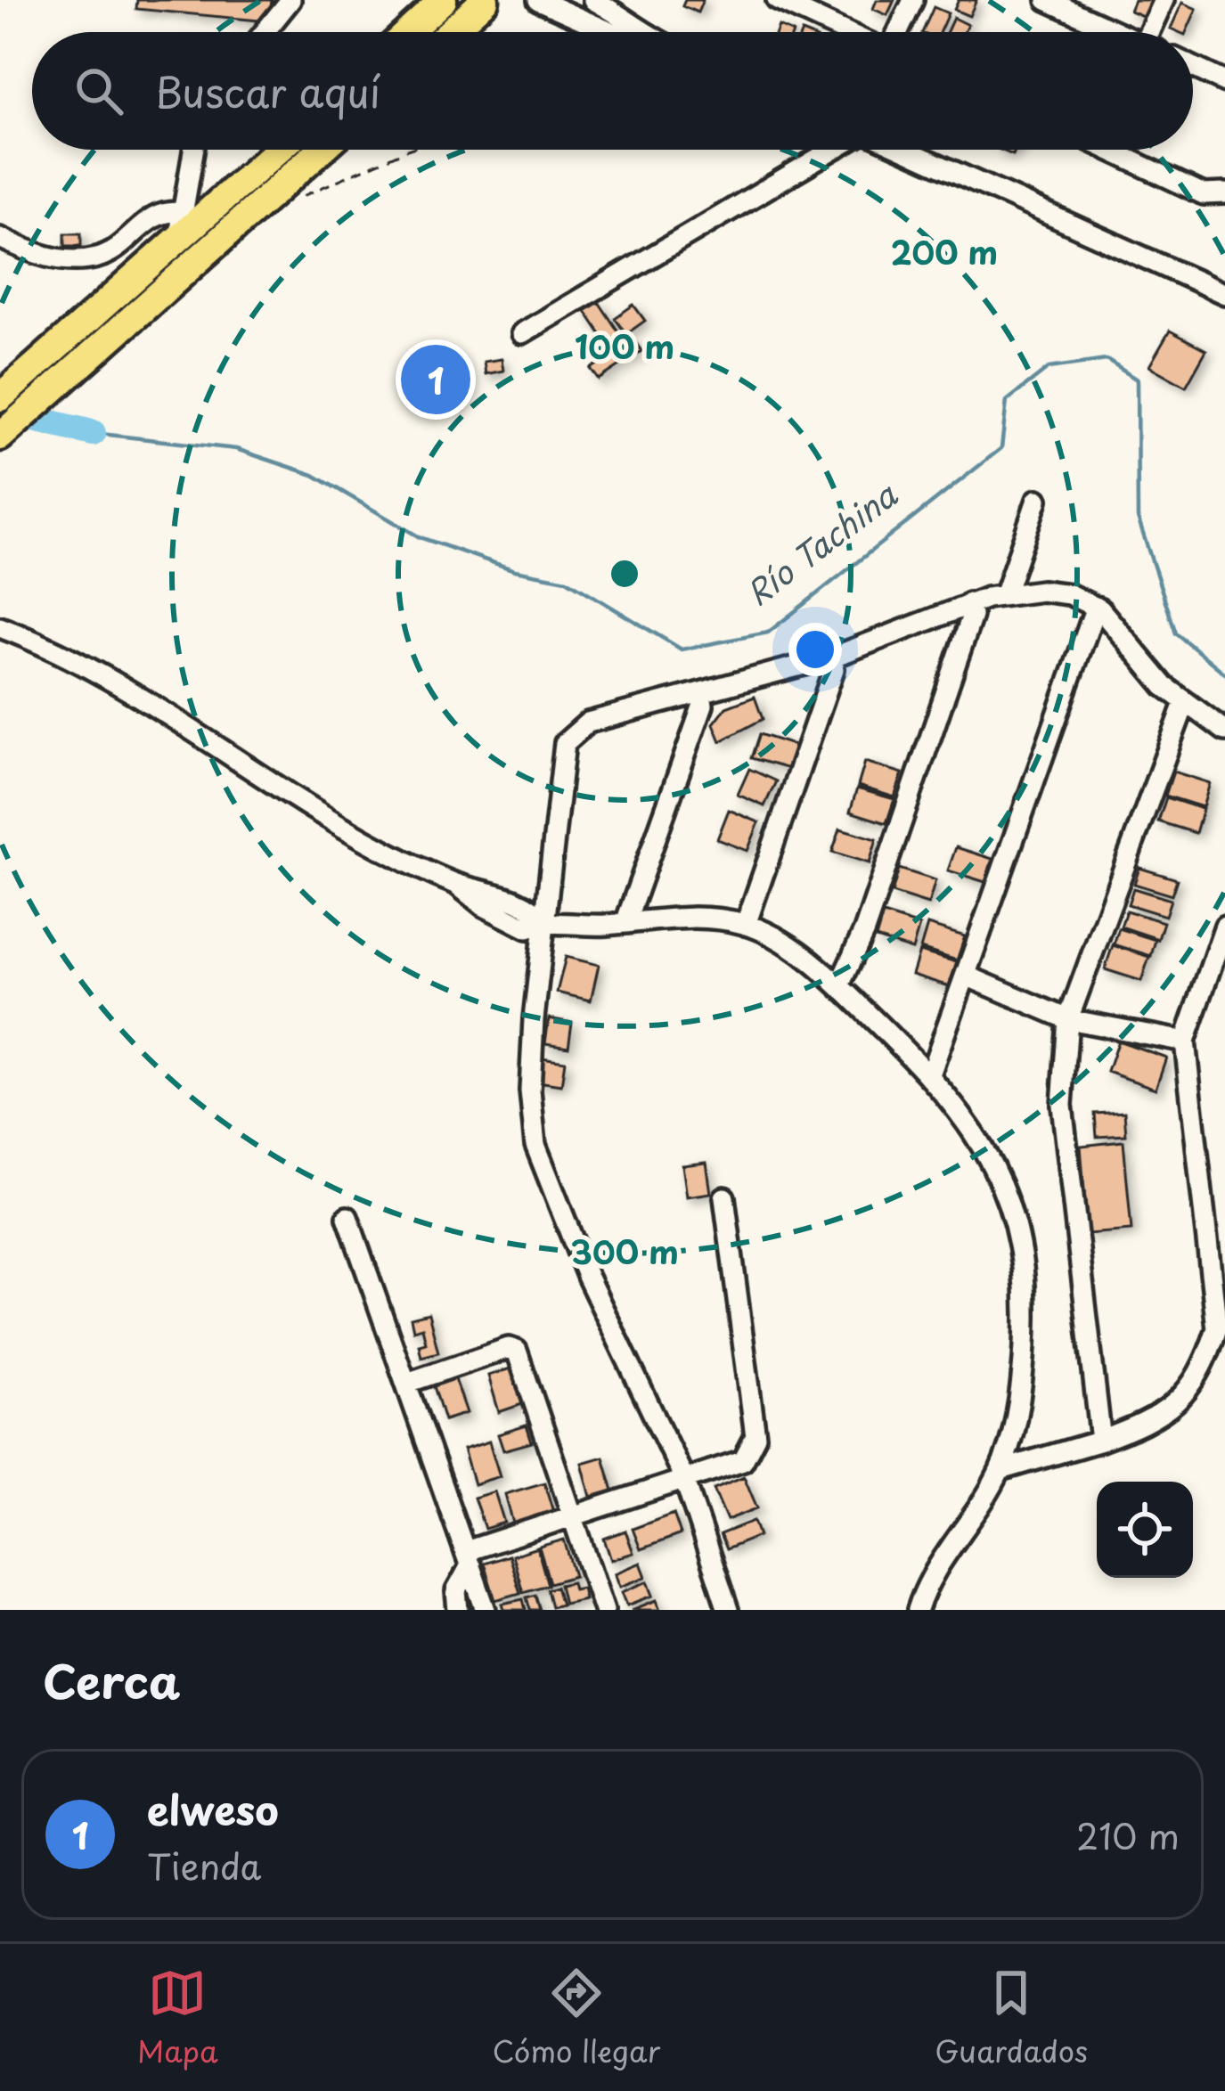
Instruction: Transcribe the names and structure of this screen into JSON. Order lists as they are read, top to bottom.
{
  "water": ["Río Tachina"],
  "page": {
    "search": "Buscar aquí",
    "pins": "1",
    "heading": "Cerca",
    "list": [
      {
        "mark": "1",
        "name": "elweso",
        "note": "Tienda",
        "value": "210 m"
      }
    ],
    "nav": ["Mapa", "Cómo llegar", "Guardados"]
  },
  "rings": ["200 m", "100 m", "300 m"]
}
